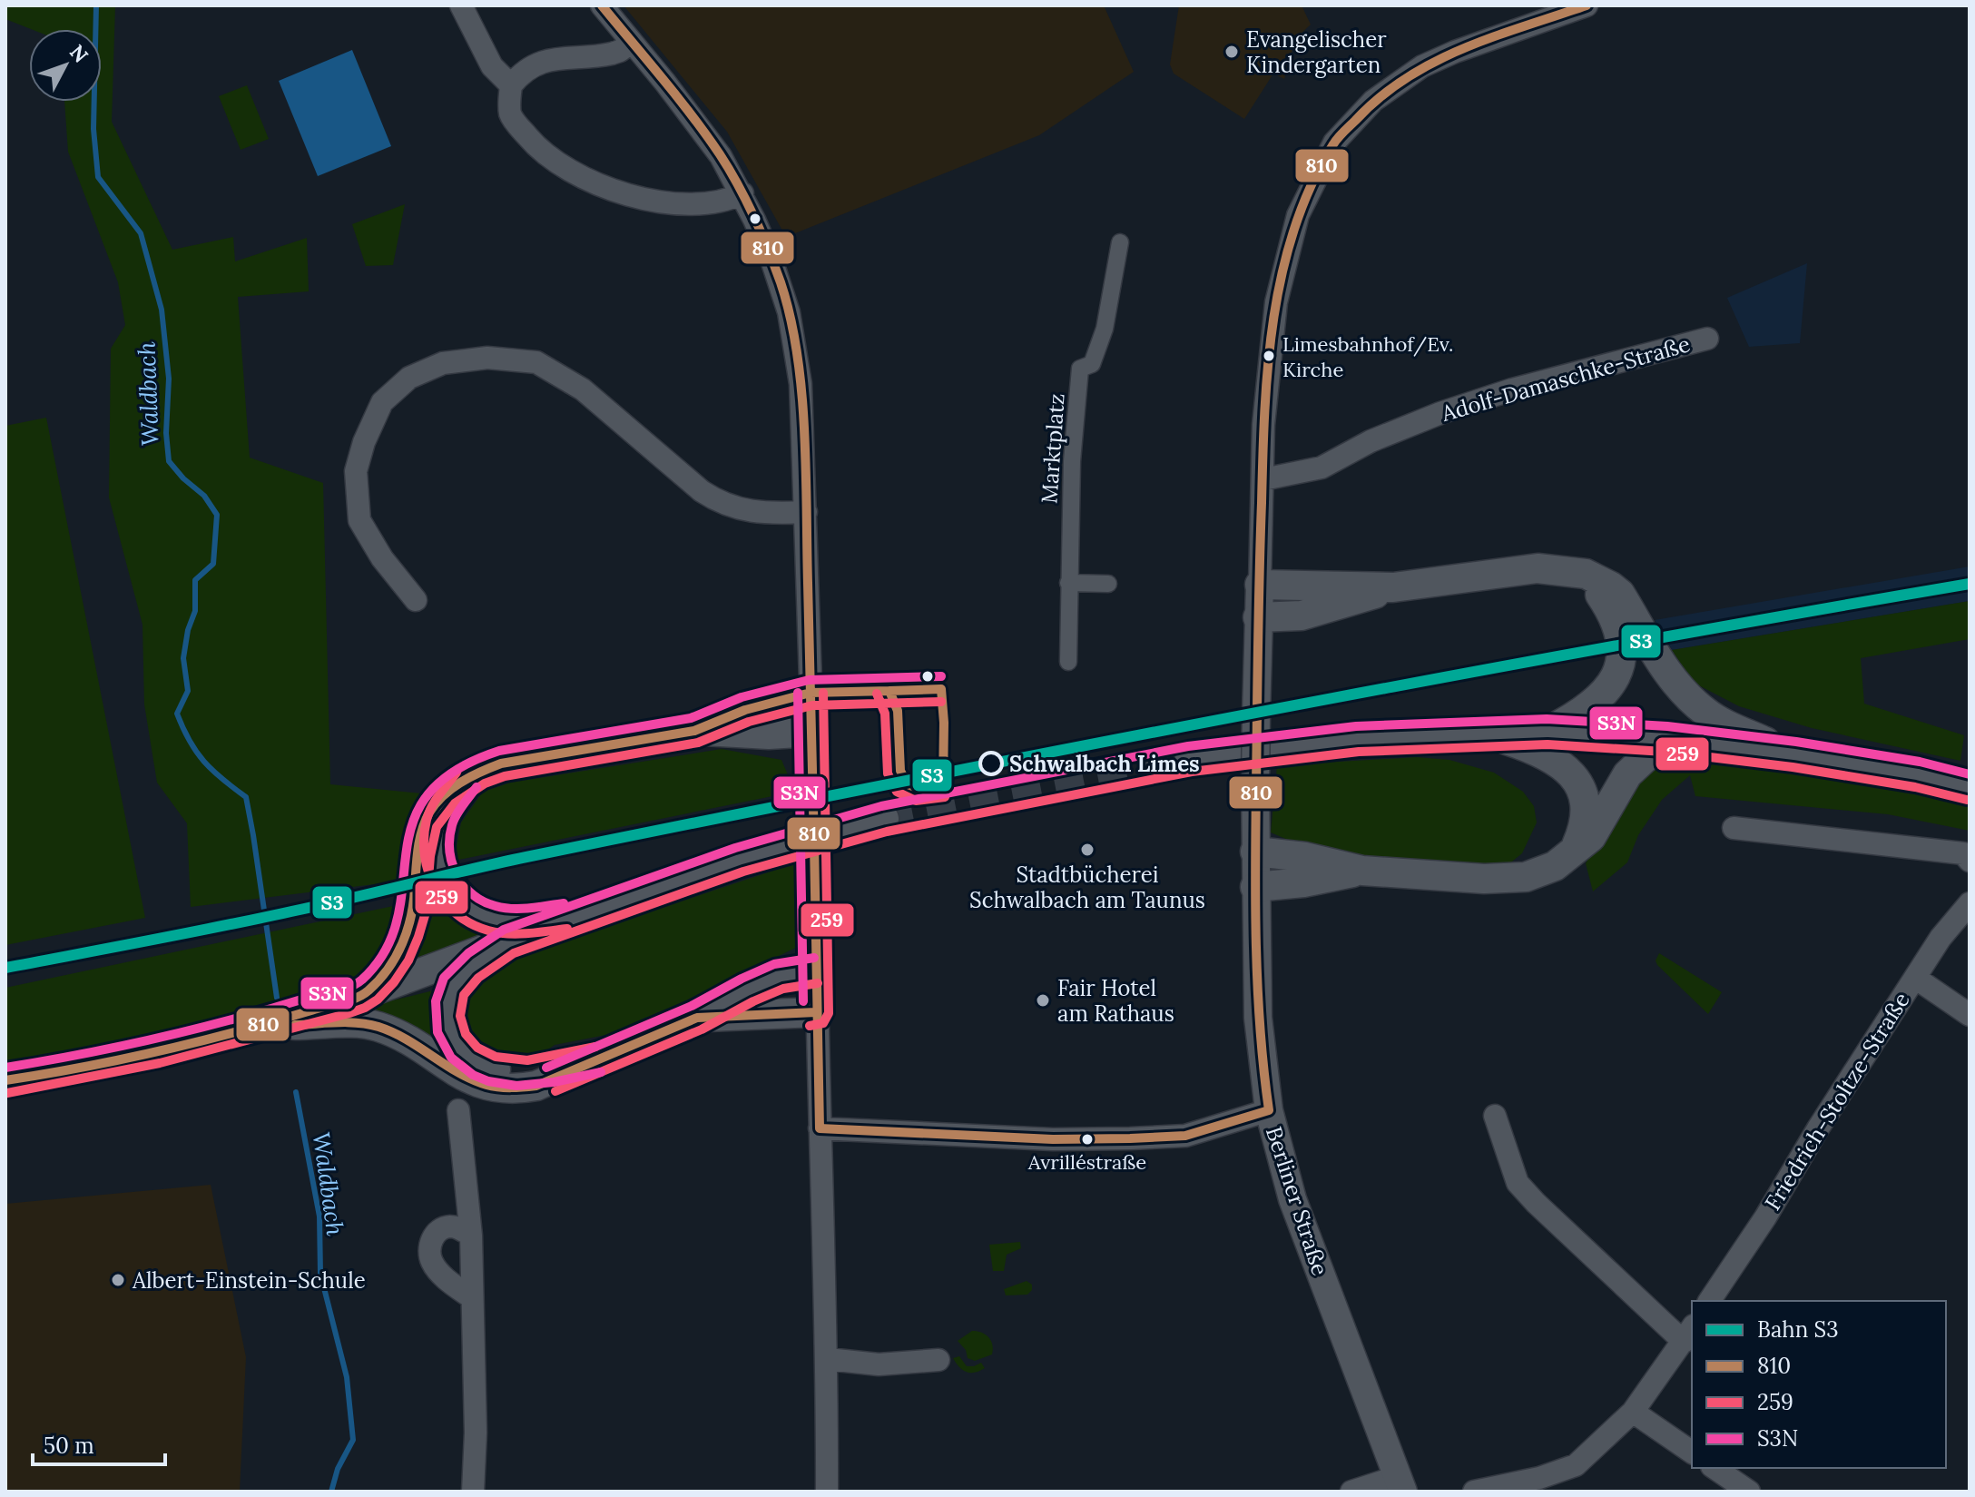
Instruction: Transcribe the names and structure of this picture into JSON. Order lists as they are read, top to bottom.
{
  "streets": {
    "street": [
      "Adolf-Damaschke-Straße",
      "Marktplatz",
      "Friedrich-Stoltze-Straße",
      "Berliner Straße"
    ]
  },
  "water": ["Waldbach"],
  "places": [
    "Evangelischer Kindergarten",
    "Limesbahnhof/Ev. Kirche",
    "Schwalbach Limes",
    "Stadtbücherei Schwalbach am Taunus",
    "Fair Hotel am Rathaus",
    "Avrilléstraße",
    "Albert-Einstein-Schule"
  ],
  "lines": [
    "transit line 810",
    "rail line S3",
    "transit line S3N",
    "transit line 259"
  ],
  "legend": [
    "Bahn S3",
    "810",
    "259",
    "S3N"
  ],
  "scale_bar": "50 m",
  "north": "top right"
}
